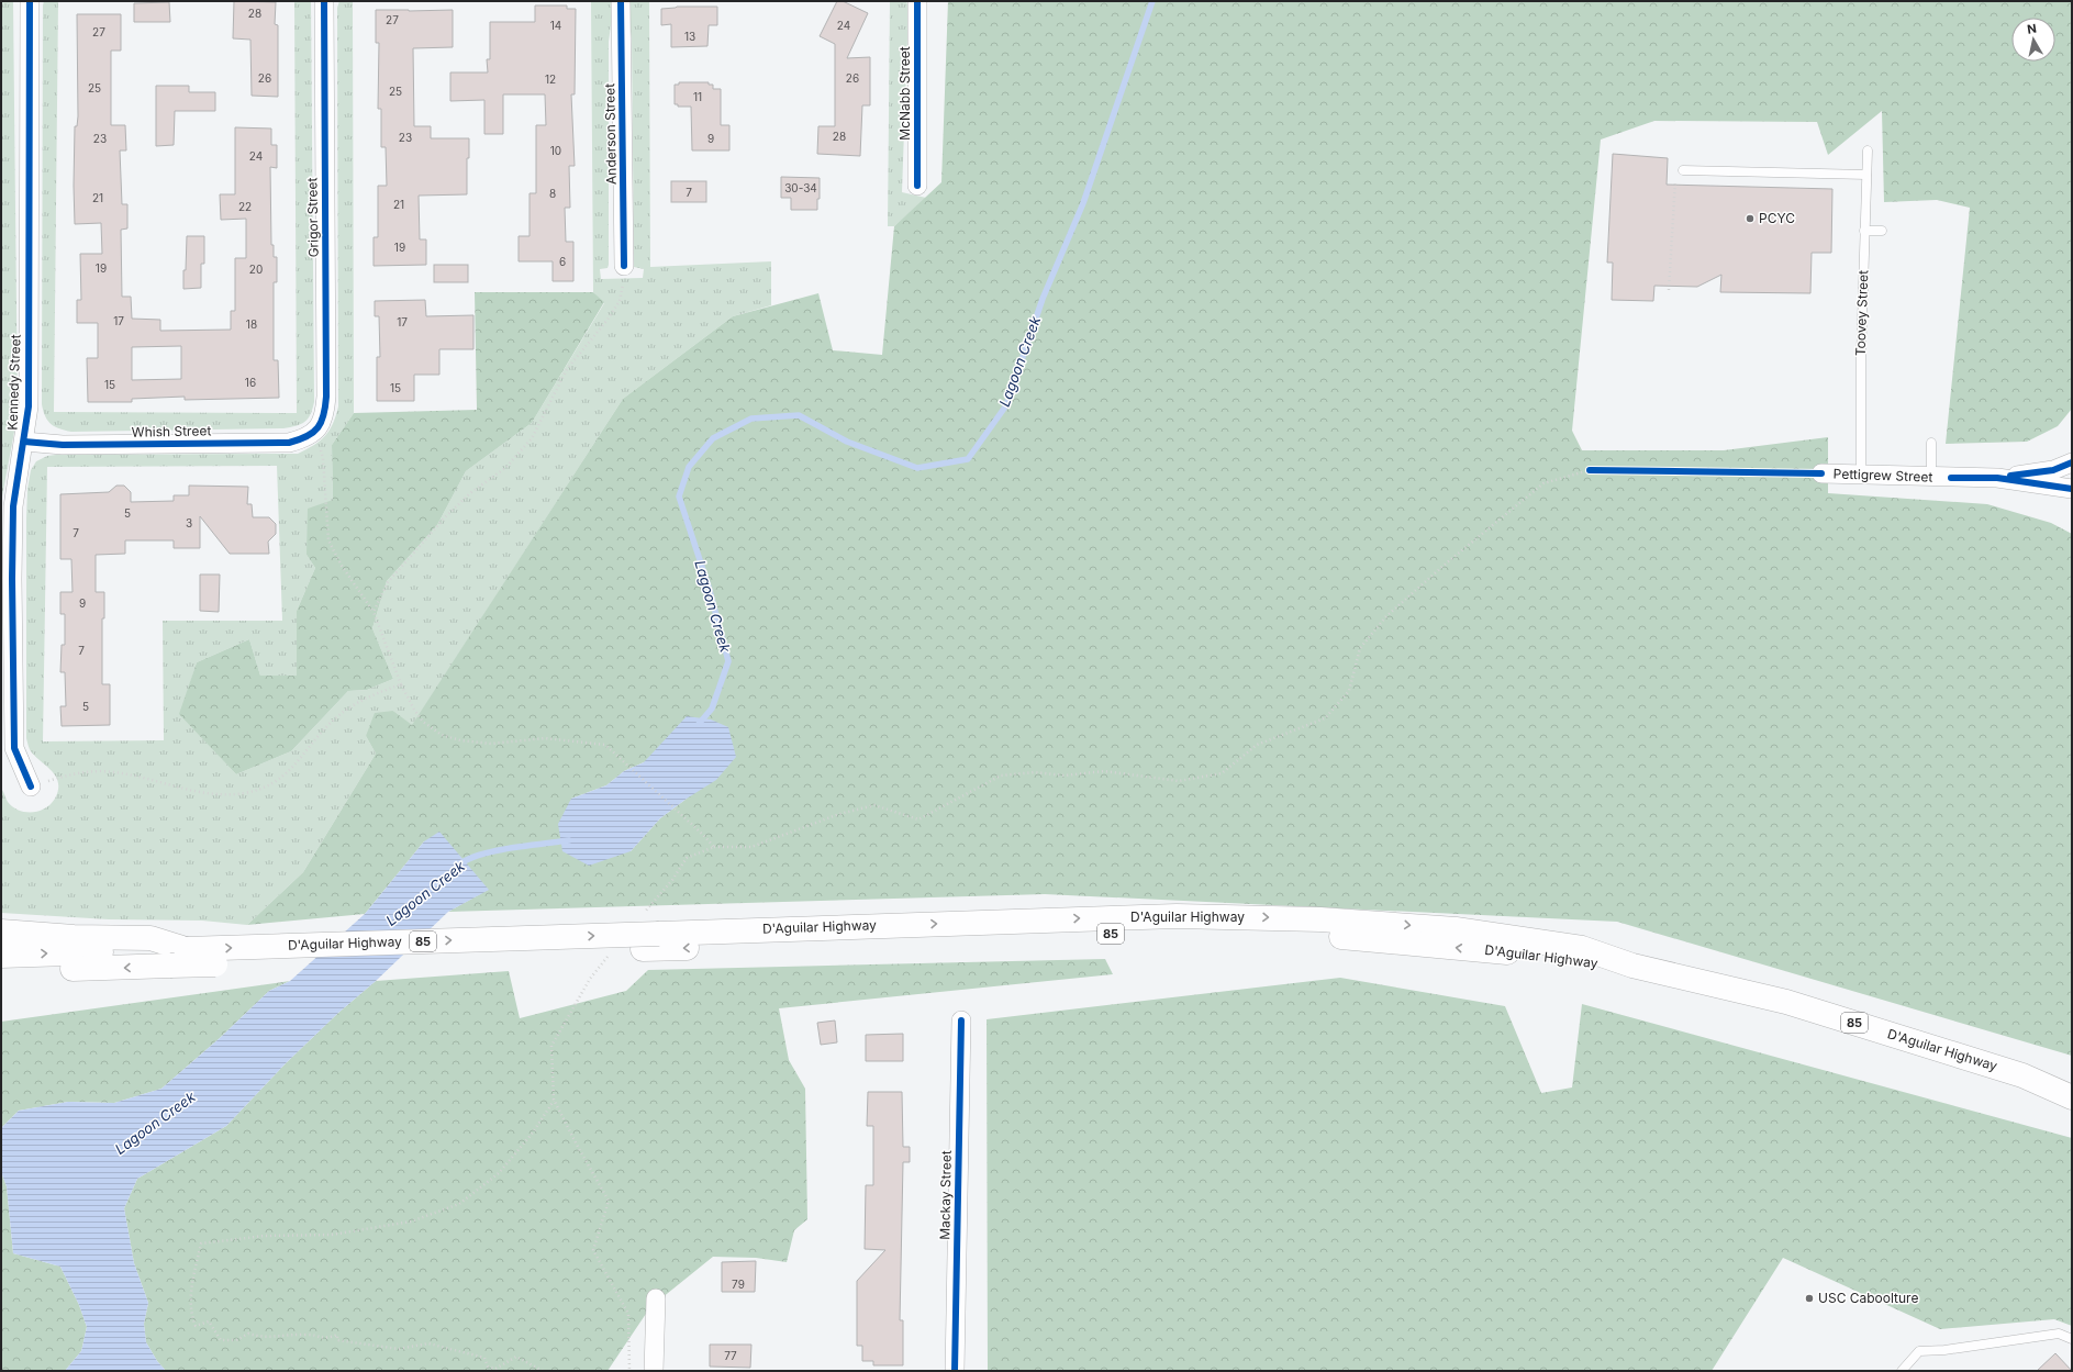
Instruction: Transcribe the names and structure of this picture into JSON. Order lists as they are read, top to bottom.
{
  "streets": {
    "highway": ["D'Aguilar Highway", "85"],
    "street": [
      "McNabb Street",
      "Anderson Street",
      "Grigor Street",
      "Kennedy Street",
      "Whish Street",
      "Pettigrew Street",
      "Mackay Street"
    ],
    "lane": ["Toovey Street"]
  },
  "crossings": [
    ["Grigor Street", "Whish Street"],
    ["Toovey Street", "Pettigrew Street"],
    ["Kennedy Street", "Whish Street"]
  ],
  "water": ["Lagoon Creek"],
  "places": ["PCYC", "USC Caboolture"],
  "house_numbers": [
    "28",
    "27",
    "14",
    "24",
    "27",
    "13",
    "26",
    "26",
    "12",
    "25",
    "25",
    "11",
    "28",
    "23",
    "23",
    "9",
    "10",
    "24",
    "30-34",
    "7",
    "8",
    "21",
    "21",
    "22",
    "19",
    "6",
    "19",
    "20",
    "17",
    "17",
    "18",
    "16",
    "15",
    "15",
    "5",
    "3",
    "7",
    "9",
    "7",
    "5",
    "79",
    "77"
  ],
  "north": "top"
}
